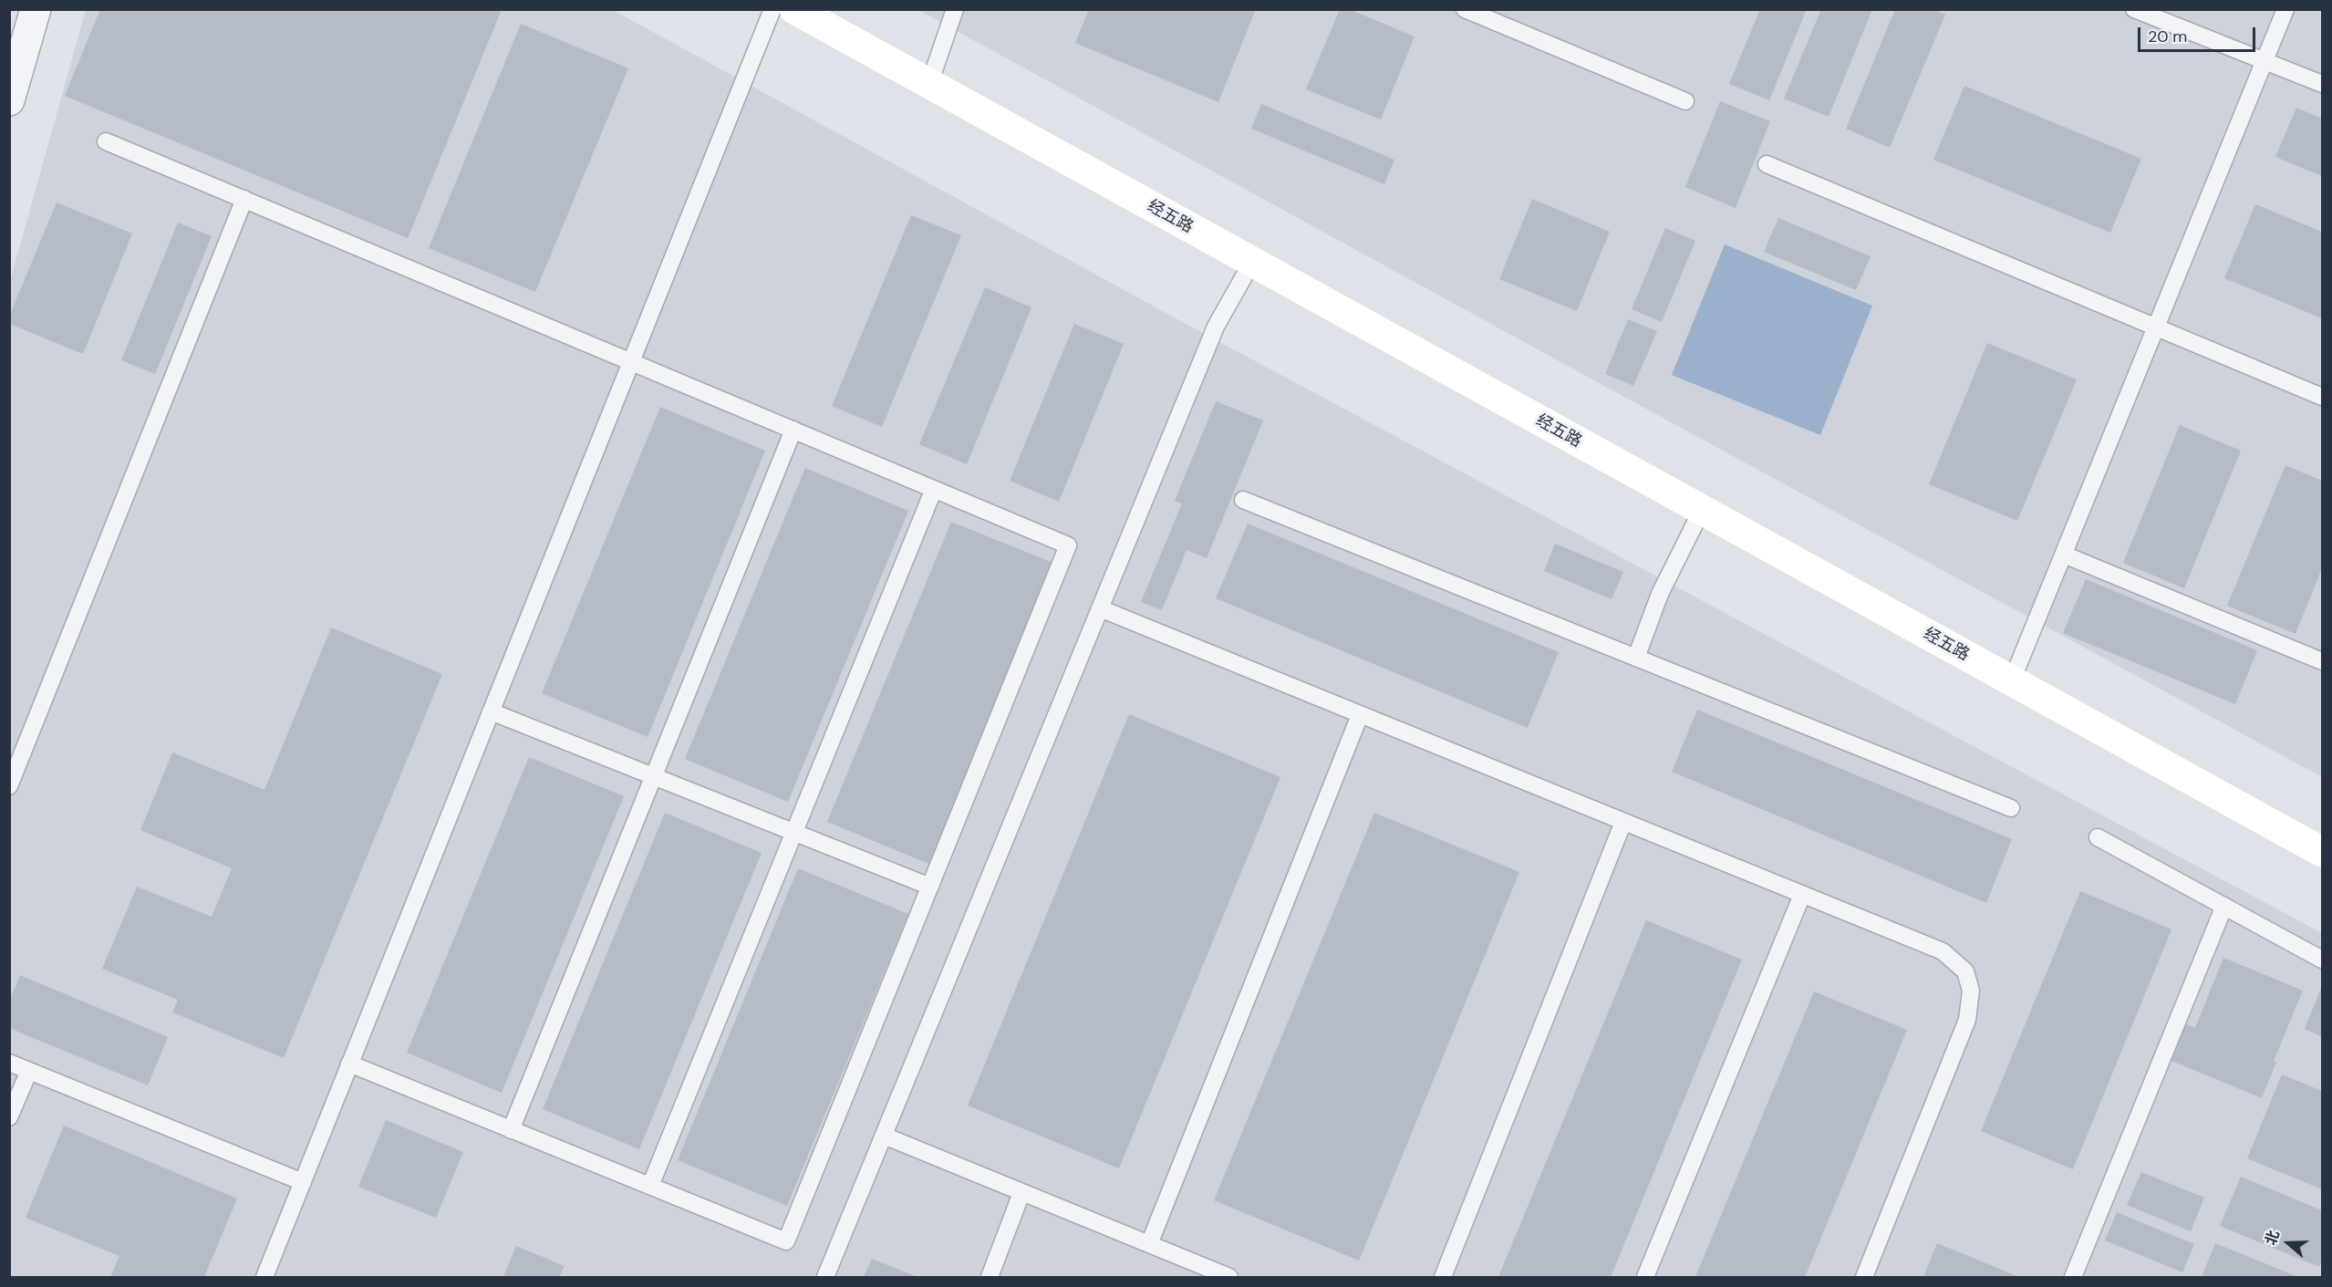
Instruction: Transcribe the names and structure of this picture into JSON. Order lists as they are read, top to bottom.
{
  "streets": {
    "street": ["经五路"]
  },
  "scale_bar": "20 m",
  "north": "left"
}
